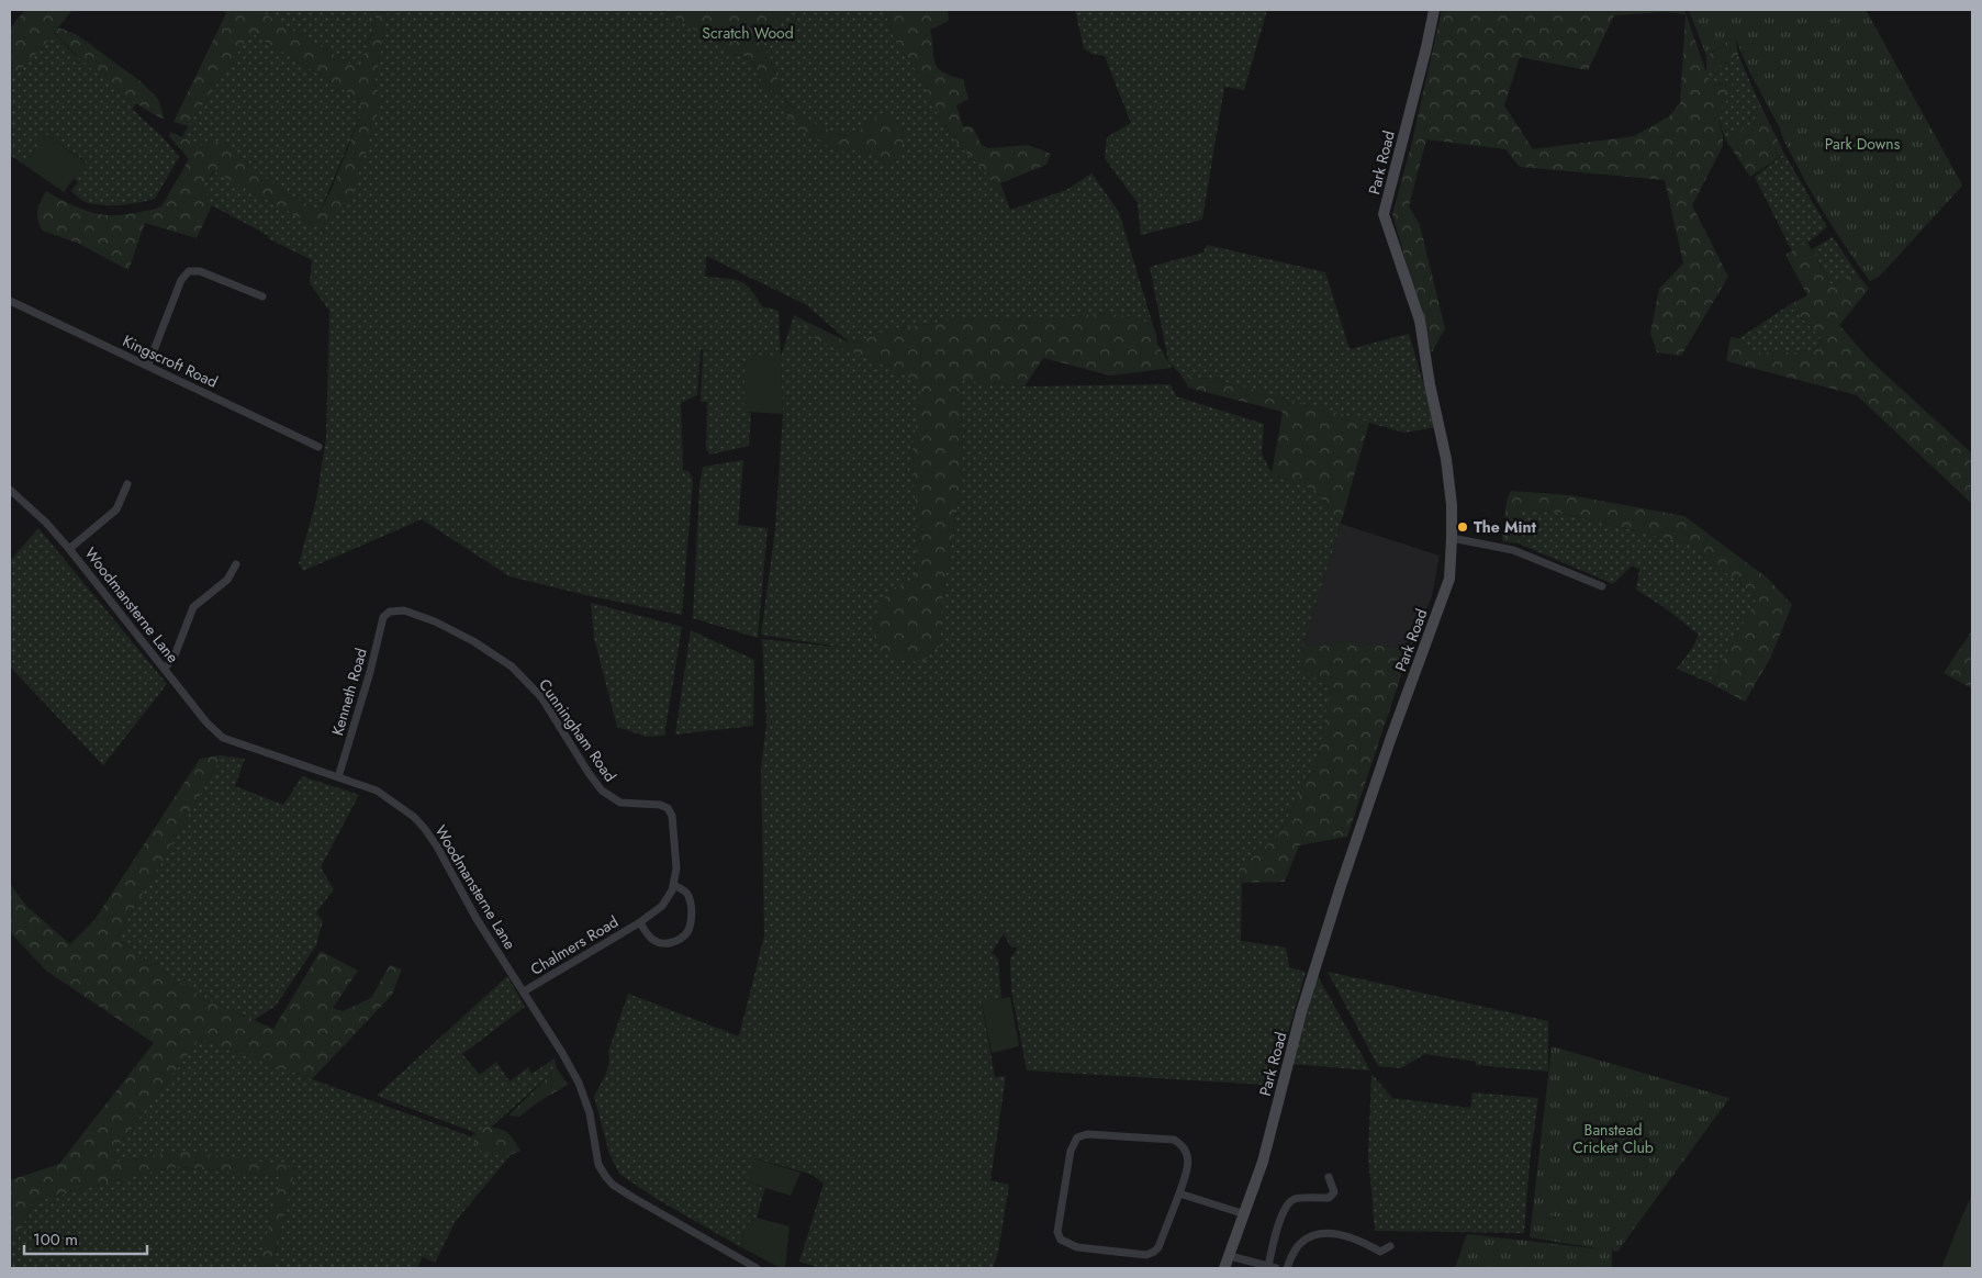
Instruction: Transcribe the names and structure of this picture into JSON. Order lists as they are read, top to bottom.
{
  "streets": {
    "street": [
      "Park Road",
      "Kingscroft Road",
      "Woodmansterne Lane",
      "Kenneth Road",
      "Cunningham Road",
      "Chalmers Road"
    ]
  },
  "crossings": [
    ["Woodmansterne Lane", "Kenneth Road"],
    ["Woodmansterne Lane", "Chalmers Road"],
    ["Kenneth Road", "Cunningham Road"],
    ["Cunningham Road", "Chalmers Road"]
  ],
  "parks": ["Scratch Wood", "Park Downs", "Banstead Cricket Club"],
  "places": ["The Mint"],
  "scale_bar": "100 m"
}
